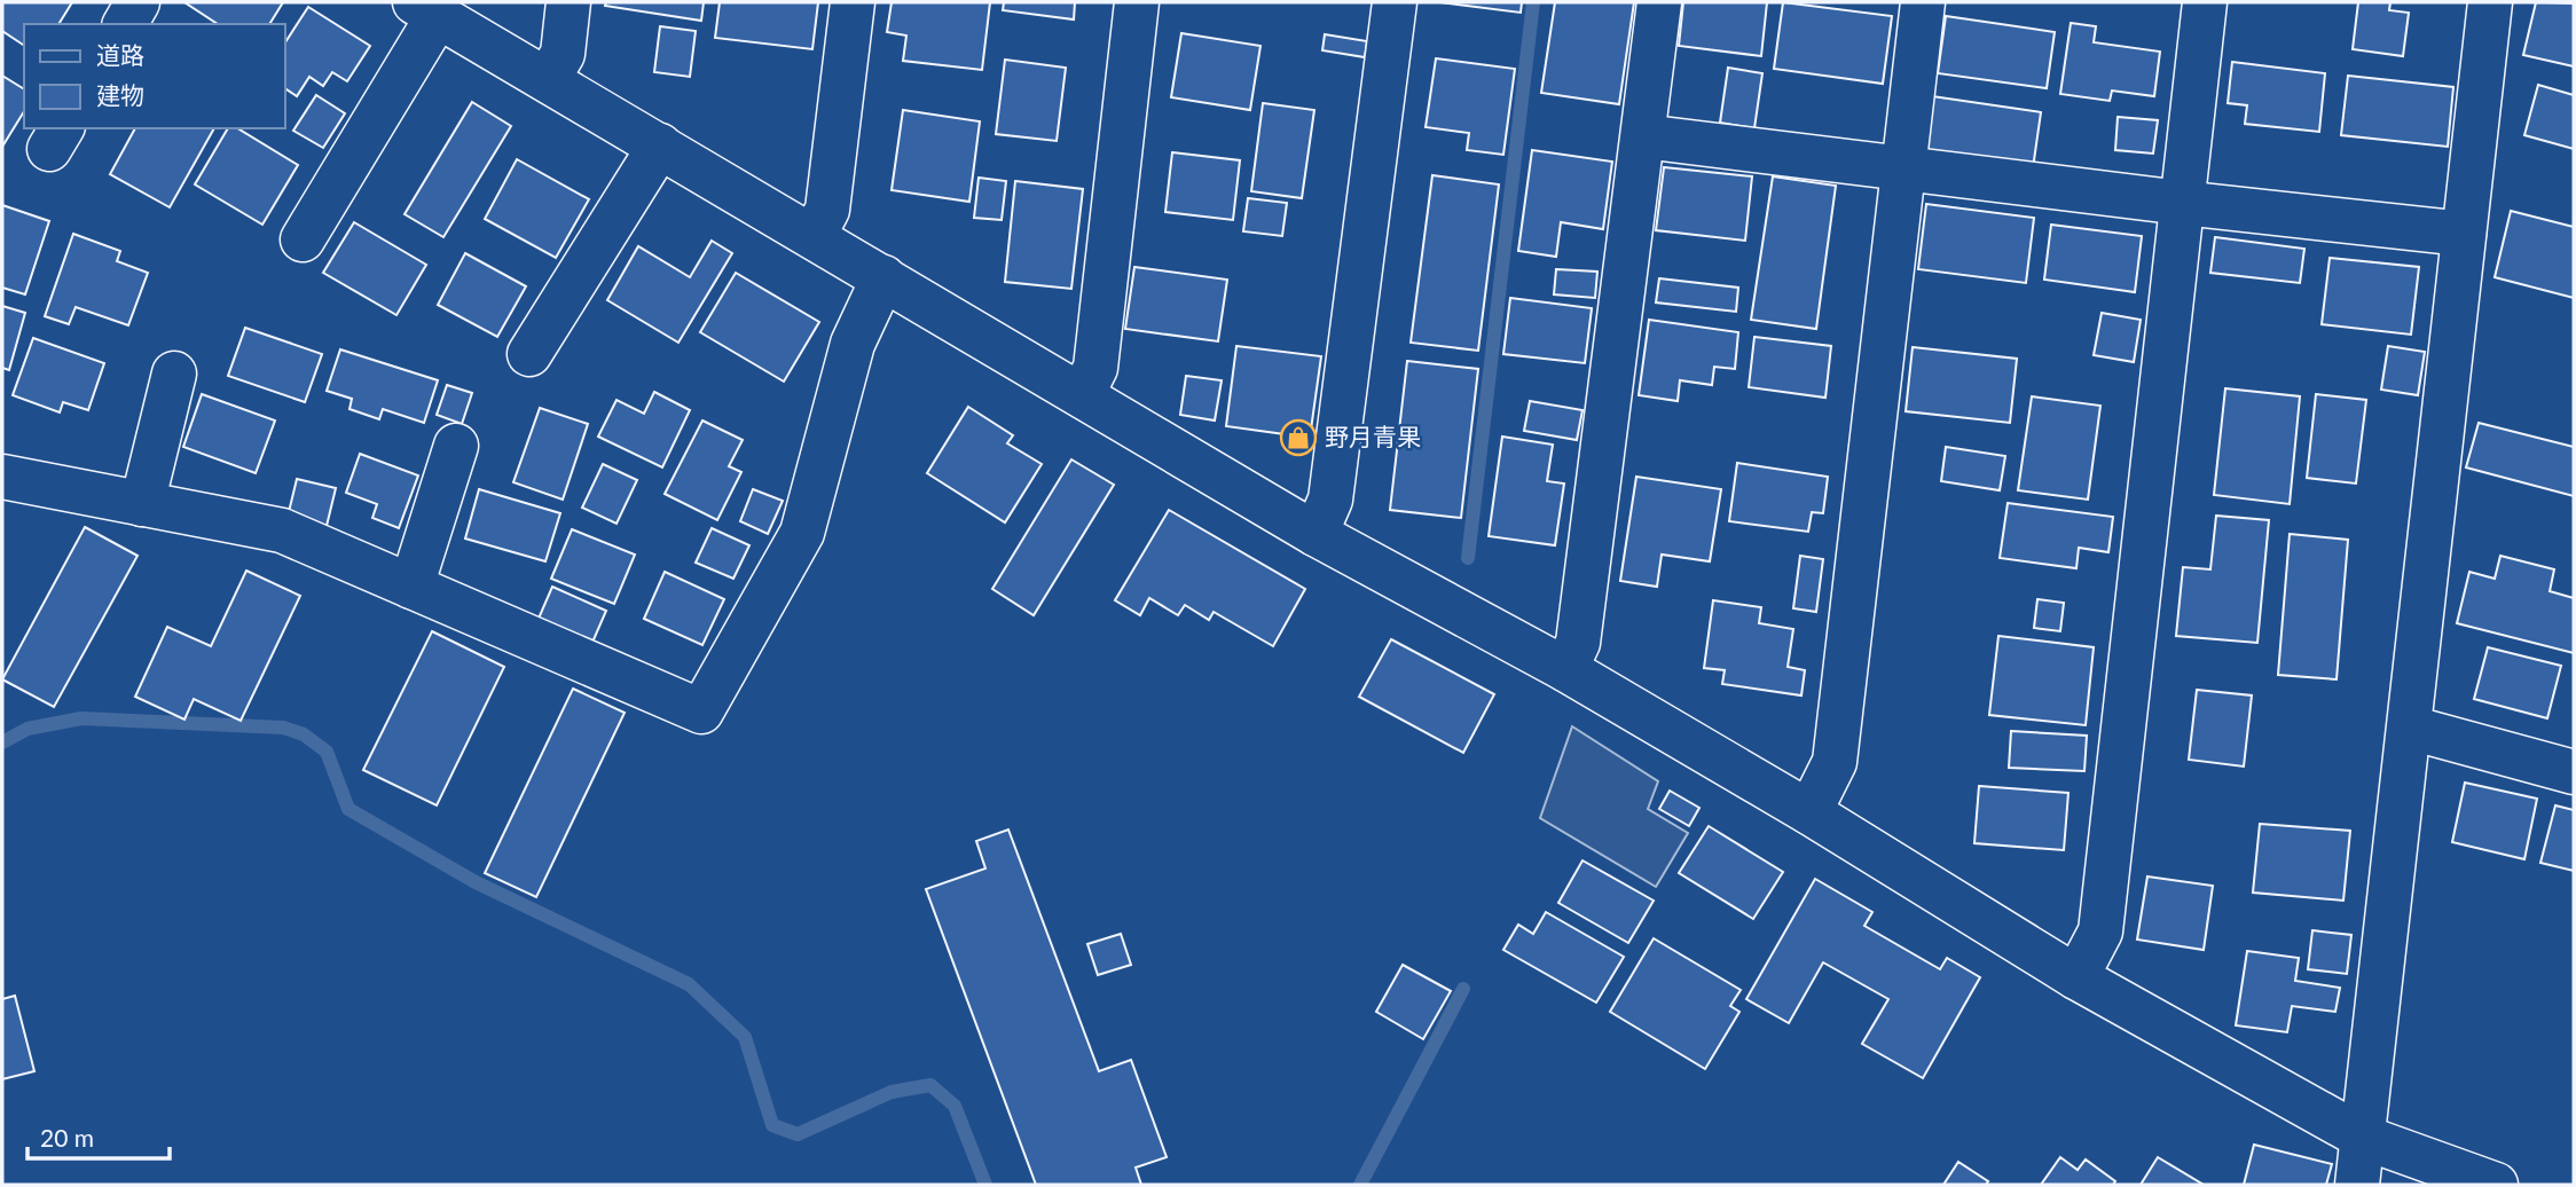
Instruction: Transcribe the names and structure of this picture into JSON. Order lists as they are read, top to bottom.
{
  "places": {
    "shop": ["野月青果"]
  },
  "legend": ["道路", "建物"],
  "scale_bar": "20 m"
}
